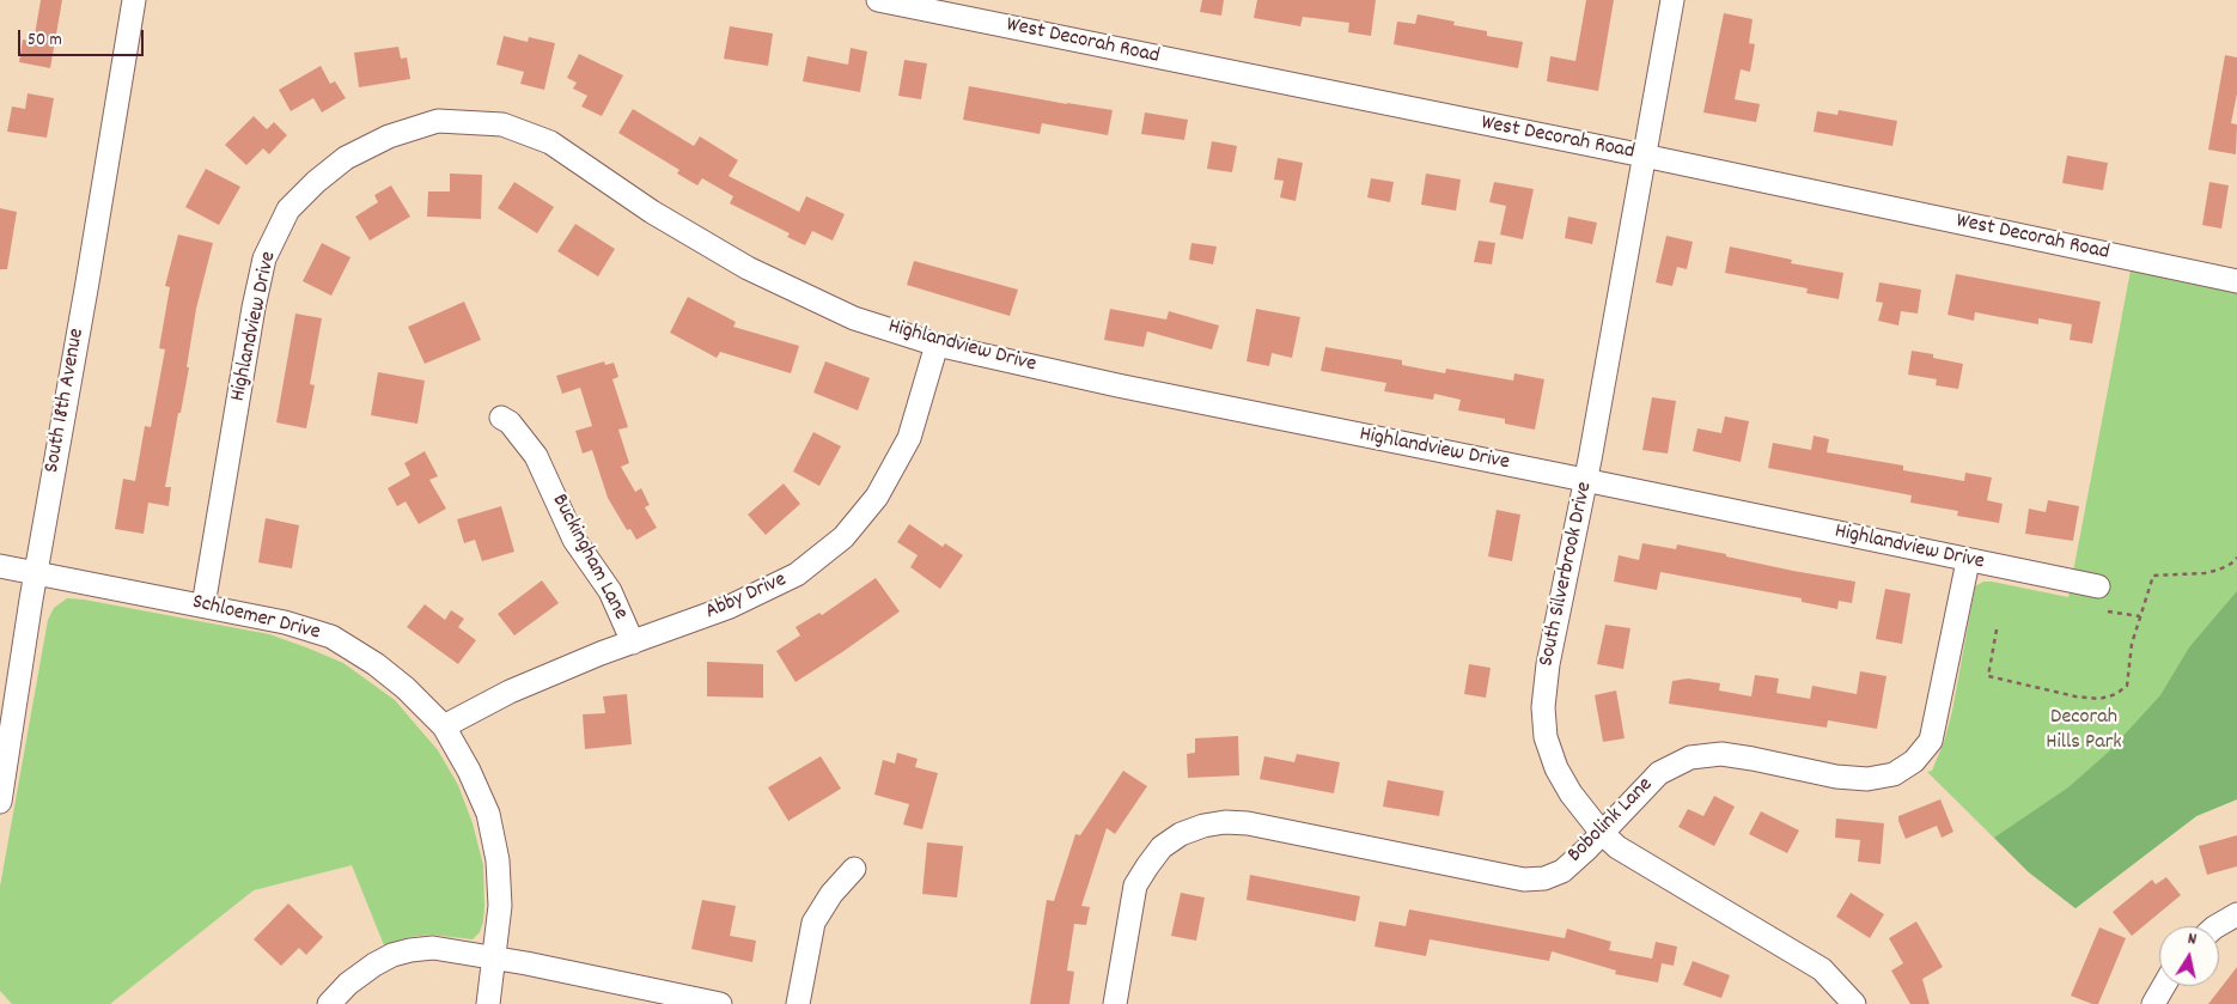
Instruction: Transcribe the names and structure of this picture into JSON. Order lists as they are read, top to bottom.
{
  "streets": {
    "street": [
      "West Decorah Road",
      "Highlandview Drive",
      "South 18th Avenue",
      "Buckingham Lane",
      "South Silverbrook Drive",
      "Abby Drive",
      "Schloemer Drive",
      "Bobolink Lane"
    ]
  },
  "crossings": [
    ["West Decorah Road", "South Silverbrook Drive"],
    ["Highlandview Drive", "South Silverbrook Drive"],
    ["Highlandview Drive", "Abby Drive"],
    ["Highlandview Drive", "Schloemer Drive"],
    ["Highlandview Drive", "Bobolink Lane"],
    ["South 18th Avenue", "Schloemer Drive"],
    ["Buckingham Lane", "Abby Drive"],
    ["South Silverbrook Drive", "Bobolink Lane"],
    ["Abby Drive", "Schloemer Drive"]
  ],
  "parks": ["Decorah Hills Park"],
  "scale_bar": "50 m",
  "north": "top"
}
